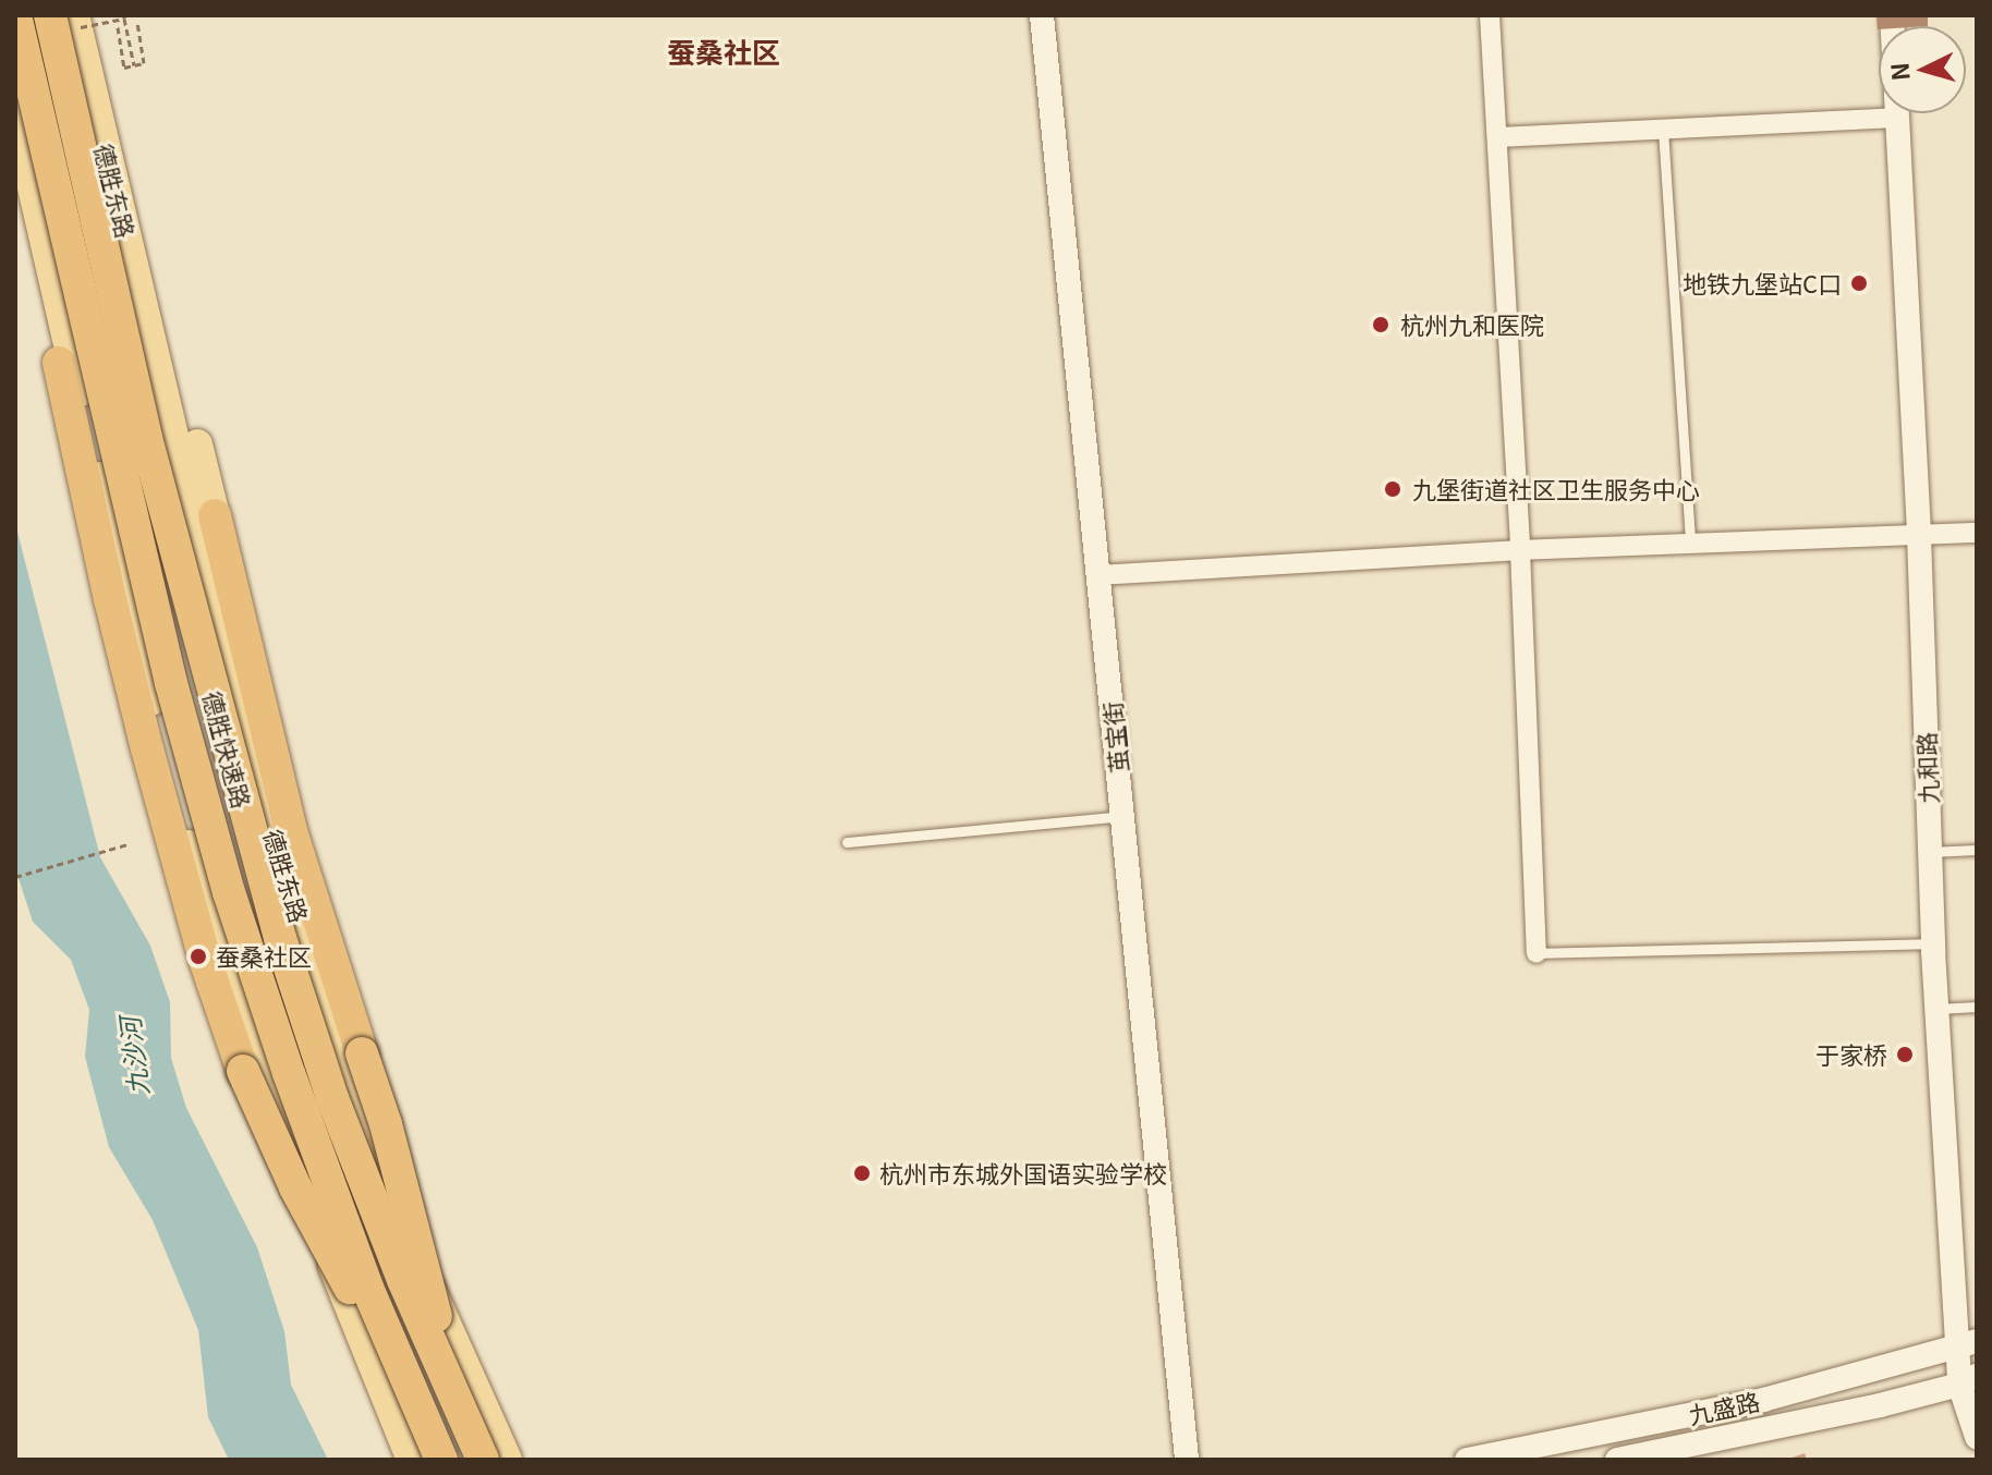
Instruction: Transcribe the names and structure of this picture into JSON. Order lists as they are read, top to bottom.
{
  "streets": {
    "highway": ["德胜快速路"],
    "main road": ["德胜东路"],
    "street": ["茧宝街", "九和路", "九盛路"]
  },
  "crossings": [
    ["九和路", "九盛路"]
  ],
  "districts": ["蚕桑社区"],
  "water": ["九沙河"],
  "places": [
    "地铁九堡站C口",
    "杭州九和医院",
    "九堡街道社区卫生服务中心",
    "蚕桑社区",
    "于家桥",
    "杭州市东城外国语实验学校"
  ],
  "north": "left"
}
